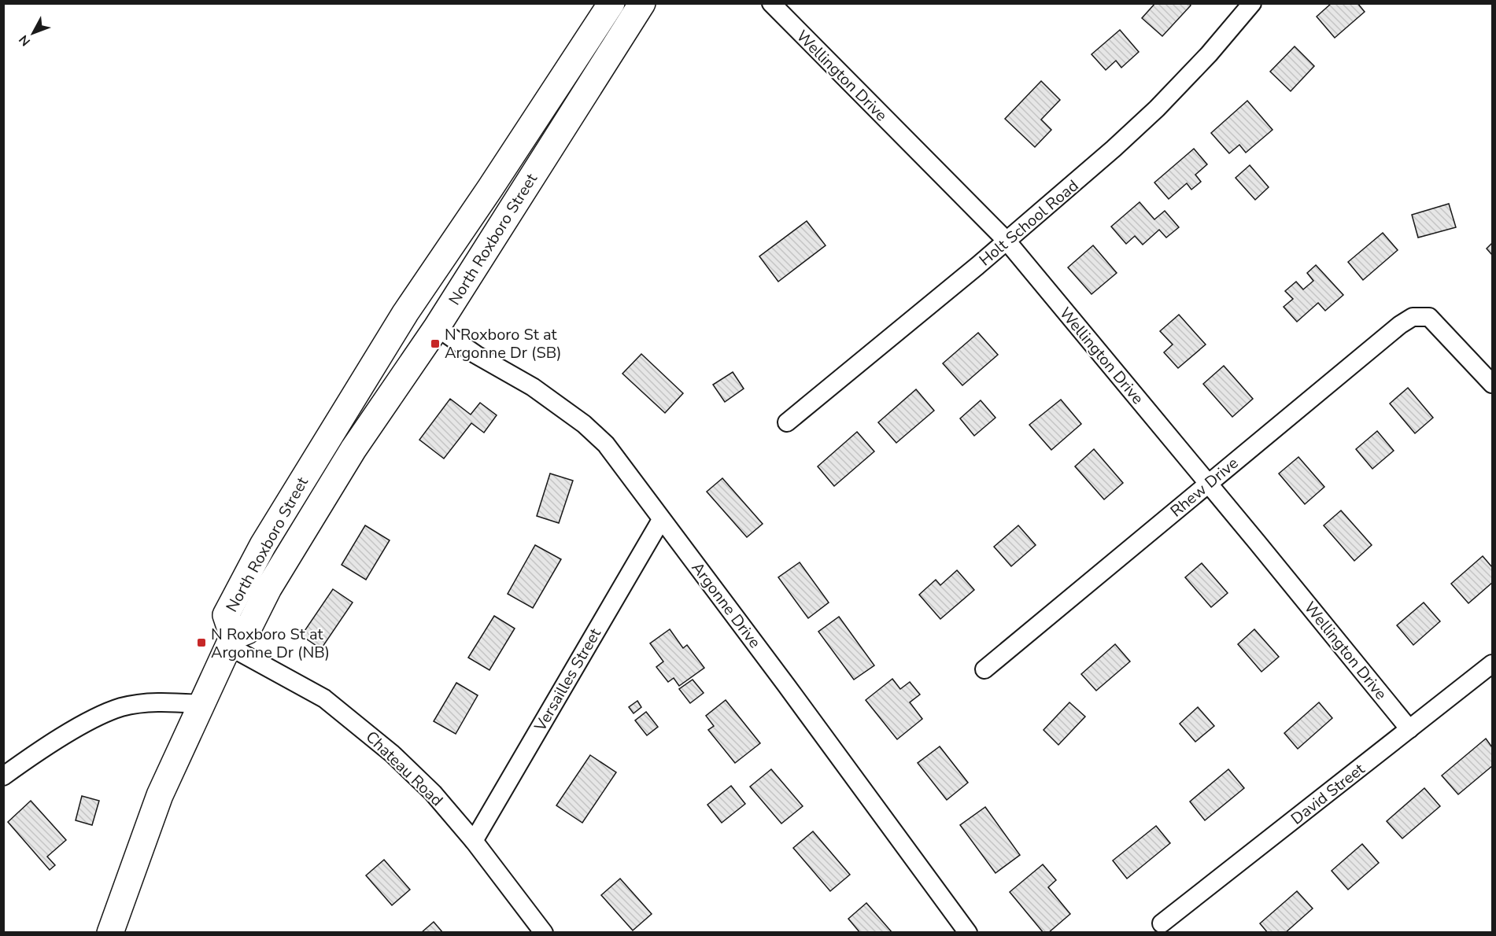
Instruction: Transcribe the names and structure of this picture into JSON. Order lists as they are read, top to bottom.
{
  "streets": {
    "highway": ["North Roxboro Street"],
    "street": [
      "Wellington Drive",
      "Holt School Road",
      "Rhew Drive",
      "Argonne Drive",
      "Versailles Street",
      "Chateau Road",
      "David Street"
    ]
  },
  "crossings": [
    ["Wellington Drive", "Holt School Road"],
    ["Wellington Drive", "Rhew Drive"],
    ["Wellington Drive", "David Street"],
    ["North Roxboro Street", "Argonne Drive"],
    ["North Roxboro Street", "Chateau Road"],
    ["Argonne Drive", "Versailles Street"],
    ["Versailles Street", "Chateau Road"]
  ],
  "places": {
    "transit": ["N Roxboro St at Argonne Dr (SB)", "N Roxboro St at Argonne Dr (NB)"]
  },
  "north": "bottom left"
}
